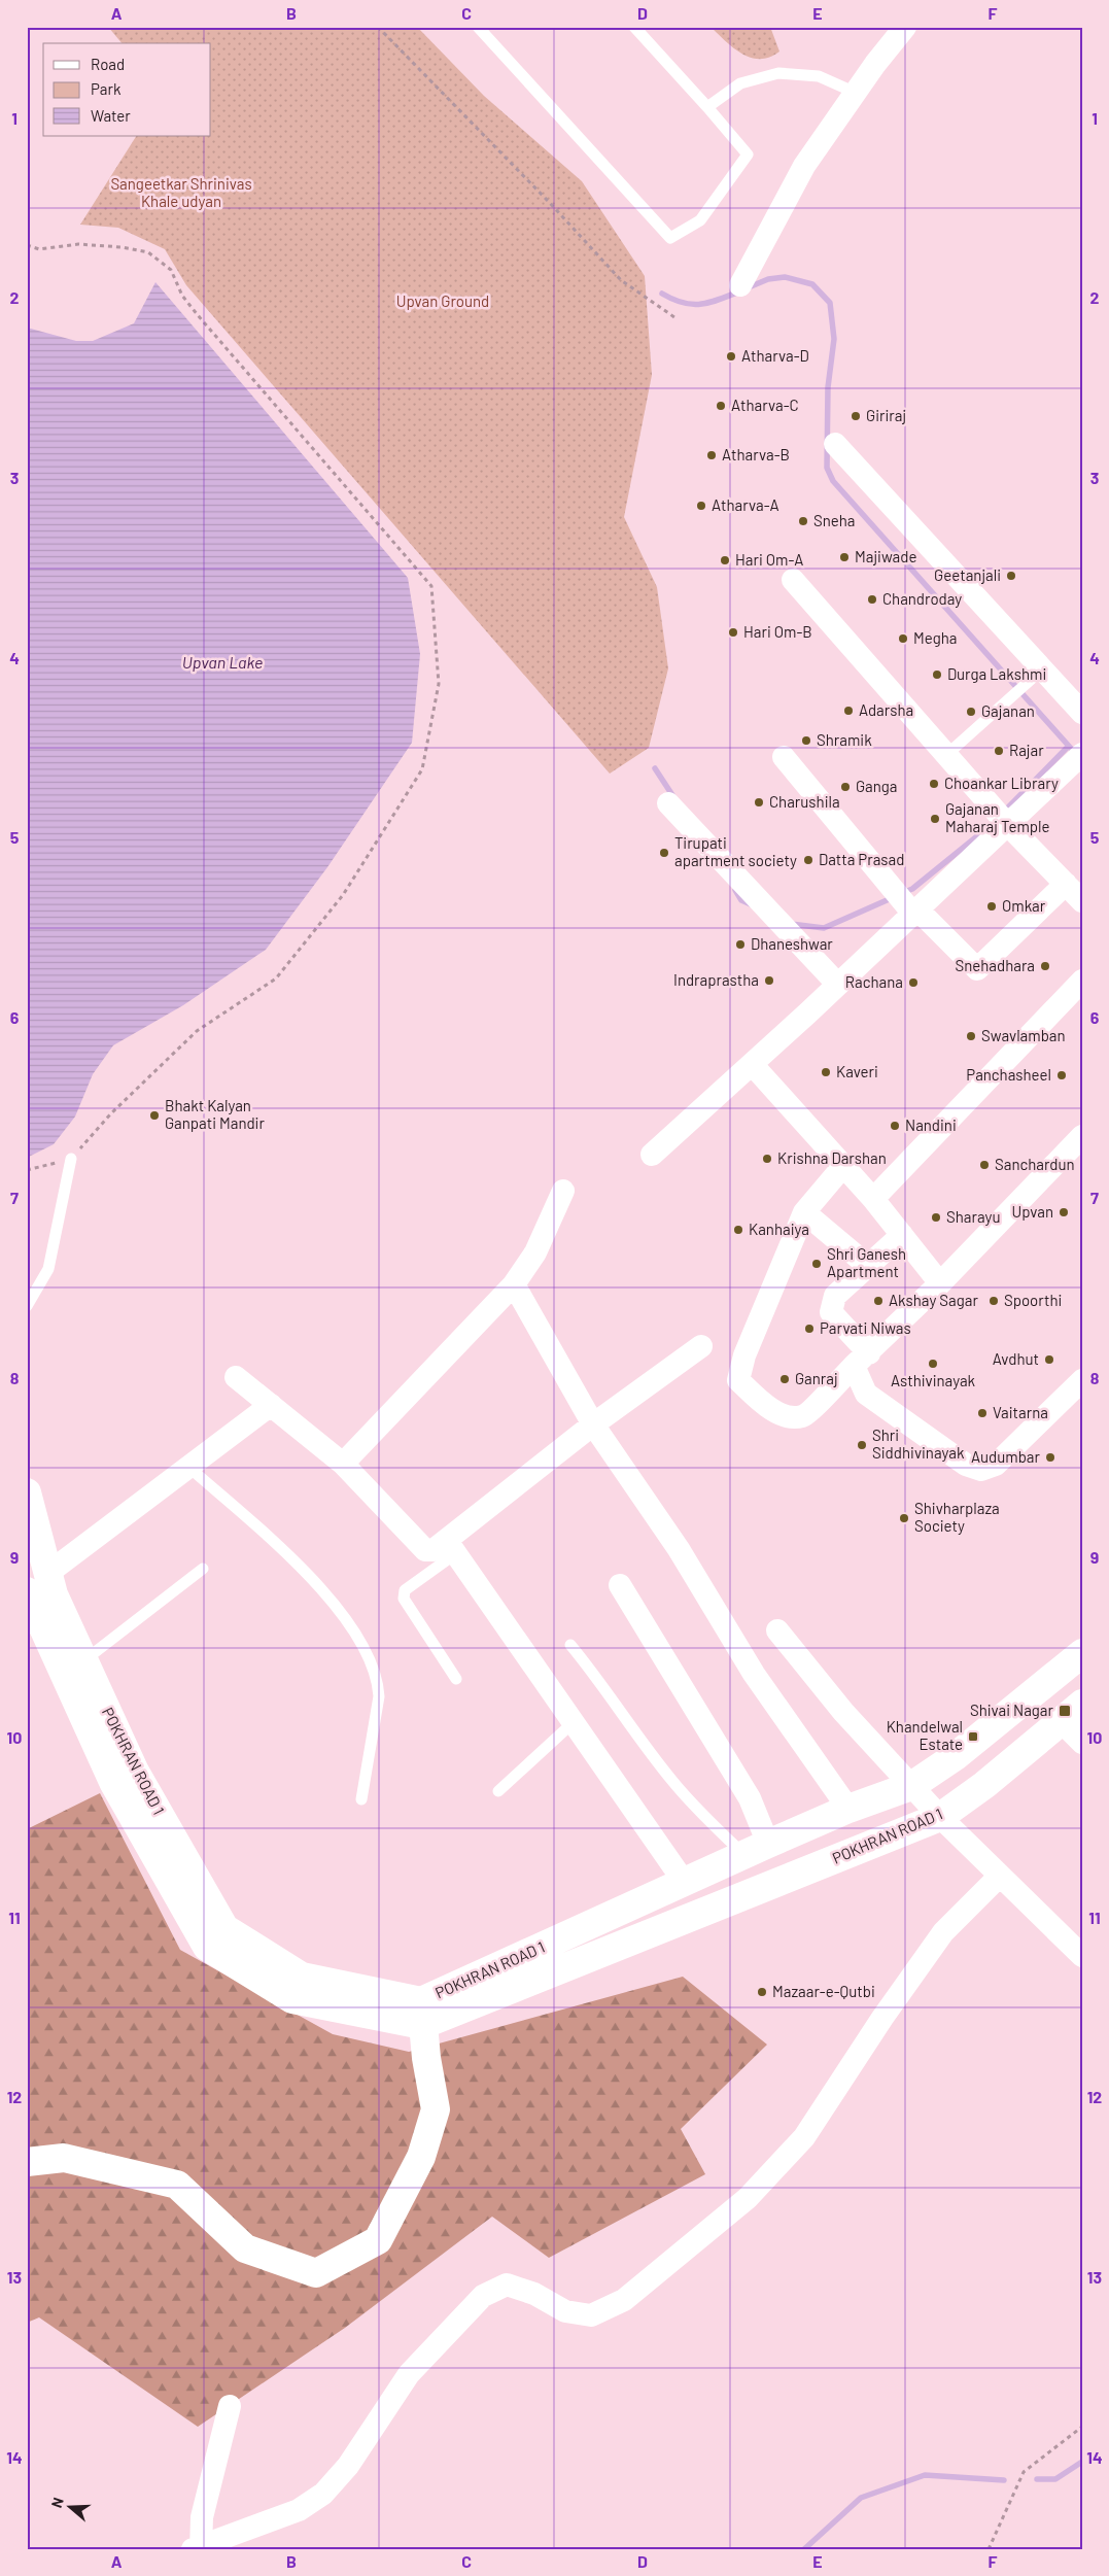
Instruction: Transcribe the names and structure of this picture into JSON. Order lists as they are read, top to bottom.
{
  "streets": {
    "main road": ["POKHRAN ROAD 1"]
  },
  "water": ["Upvan Lake"],
  "parks": ["Sangeetkar Shrinivas Khale udyan", "Upvan Ground"],
  "places": {
    "other": [
      "Atharva-D",
      "Atharva-C",
      "Giriraj",
      "Atharva-B",
      "Atharva-A",
      "Sneha",
      "Majiwade",
      "Hari Om-A",
      "Geetanjali",
      "Chandroday",
      "Hari Om-B",
      "Megha",
      "Durga Lakshmi",
      "Adarsha",
      "Gajanan",
      "Shramik",
      "Rajar",
      "Choankar Library",
      "Ganga",
      "Charushila",
      "Gajanan Maharaj Temple",
      "Tirupati apartment society",
      "Datta Prasad",
      "Omkar",
      "Dhaneshwar",
      "Snehadhara",
      "Indraprastha",
      "Rachana",
      "Swavlamban",
      "Kaveri",
      "Panchasheel",
      "Bhakt Kalyan Ganpati Mandir",
      "Nandini",
      "Krishna Darshan",
      "Sanchardun",
      "Upvan",
      "Sharayu",
      "Kanhaiya",
      "Shri Ganesh Apartment",
      "Akshay Sagar",
      "Spoorthi",
      "Parvati Niwas",
      "Avdhut",
      "Asthivinayak",
      "Ganraj",
      "Vaitarna",
      "Shri Siddhivinayak",
      "Audumbar",
      "Shivharplaza Society",
      "Mazaar-e-Qutbi"
    ],
    "transit": ["Shivai Nagar", "Khandelwal Estate"]
  },
  "legend": ["Road", "Park", "Water"],
  "north": "left",
  "grid": {
    "columns": [
      "A",
      "B",
      "C",
      "D",
      "E",
      "F"
    ],
    "rows": [
      "1",
      "2",
      "3",
      "4",
      "5",
      "6",
      "7",
      "8",
      "9",
      "10",
      "11",
      "12",
      "13",
      "14"
    ]
  }
}
